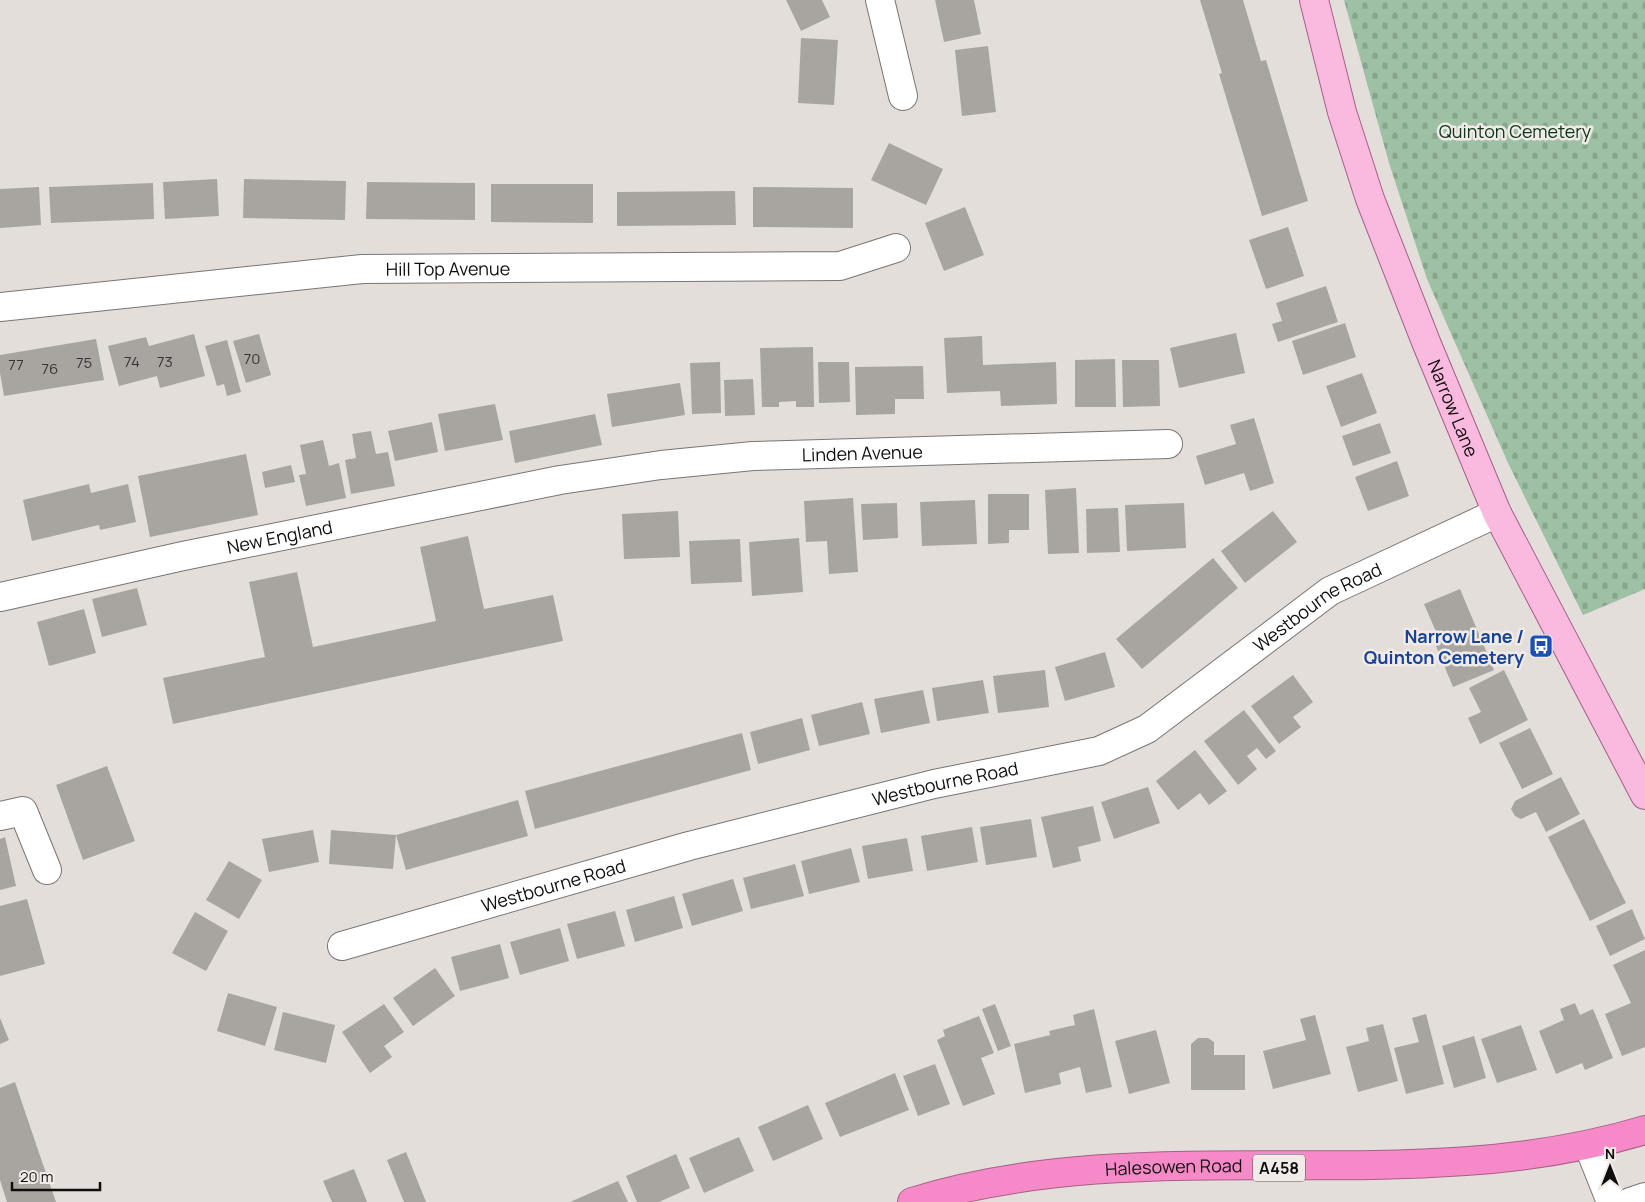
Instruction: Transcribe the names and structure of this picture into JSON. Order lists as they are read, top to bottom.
{
  "streets": {
    "highway": ["A458", "Halesowen Road"],
    "main road": ["Narrow Lane"],
    "street": [
      "Hill Top Avenue",
      "Linden Avenue",
      "New England",
      "Westbourne Road"
    ]
  },
  "crossings": [
    ["Narrow Lane", "Westbourne Road"],
    ["Linden Avenue", "New England"]
  ],
  "parks": ["Quinton Cemetery"],
  "places": {
    "bus stop": ["Narrow Lane / Quinton Cemetery"]
  },
  "house_numbers": [
    "70",
    "74",
    "73",
    "75",
    "77",
    "76"
  ],
  "scale_bar": "20 m",
  "north": "top"
}
